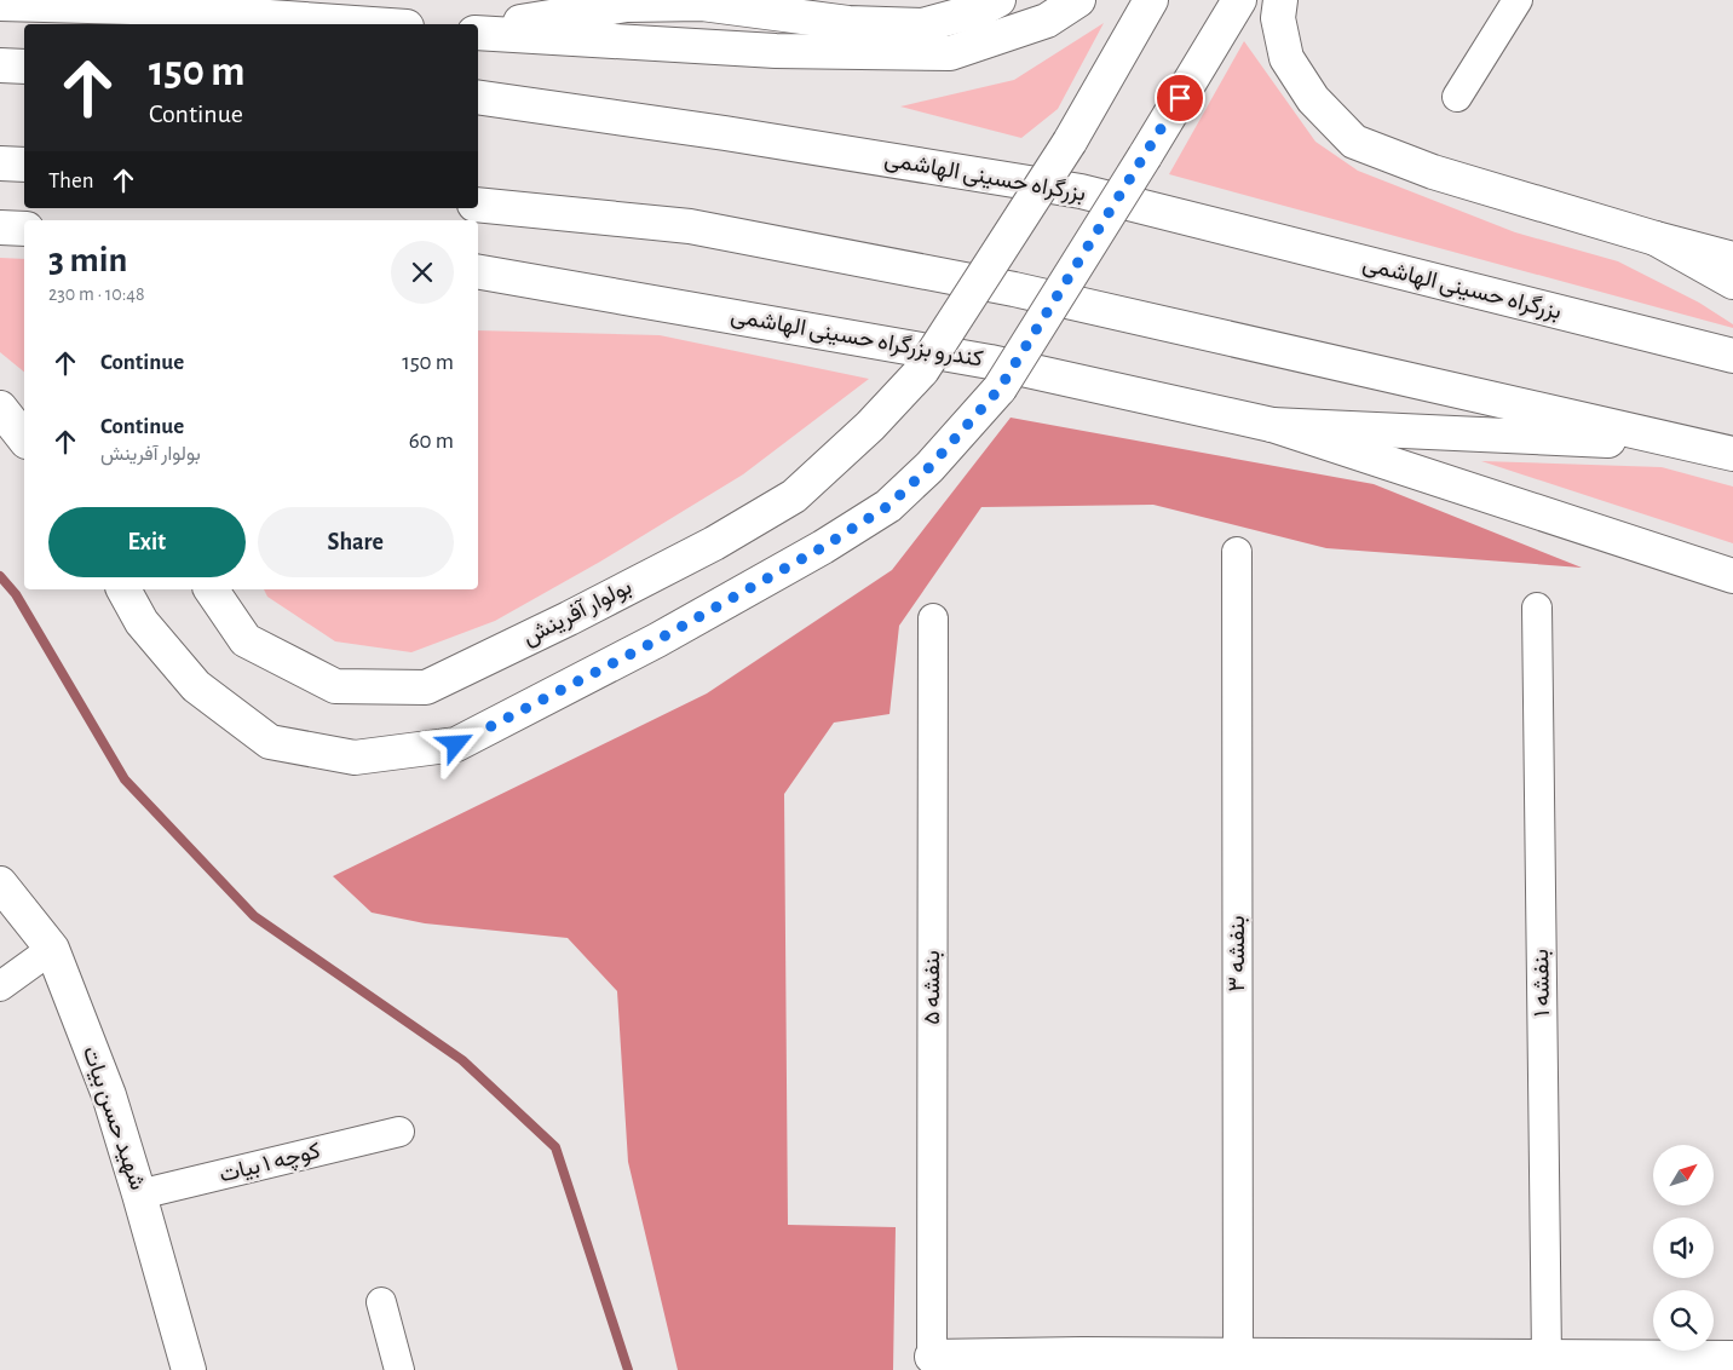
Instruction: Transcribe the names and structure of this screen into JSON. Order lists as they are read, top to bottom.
{
  "streets": {
    "main road": [
      "بزرگراه حسینی الهاشمی",
      "کندرو بزرگراه حسینی الهاشمی",
      "بولوار آفرینش",
      "شهید حسن بیات"
    ],
    "street": [
      "بنفشه ۳",
      "بنفشه ۱",
      "بنفشه ۵",
      "کوچه ۱ بیات"
    ]
  },
  "crossings": [
    ["شهید حسن بیات", "کوچه ۱ بیات"]
  ],
  "north": "top right",
  "page": {
    "turn": ["150 m", "Continue"],
    "then": "Then",
    "heading": ["3 min", "230 m · 10:48"],
    "list": [
      {
        "name": "Continue",
        "value": "150 m"
      },
      {
        "name": "Continue",
        "note": "بولوار آفرینش",
        "value": "60 m"
      }
    ],
    "buttons": ["Exit", "Share"]
  }
}
